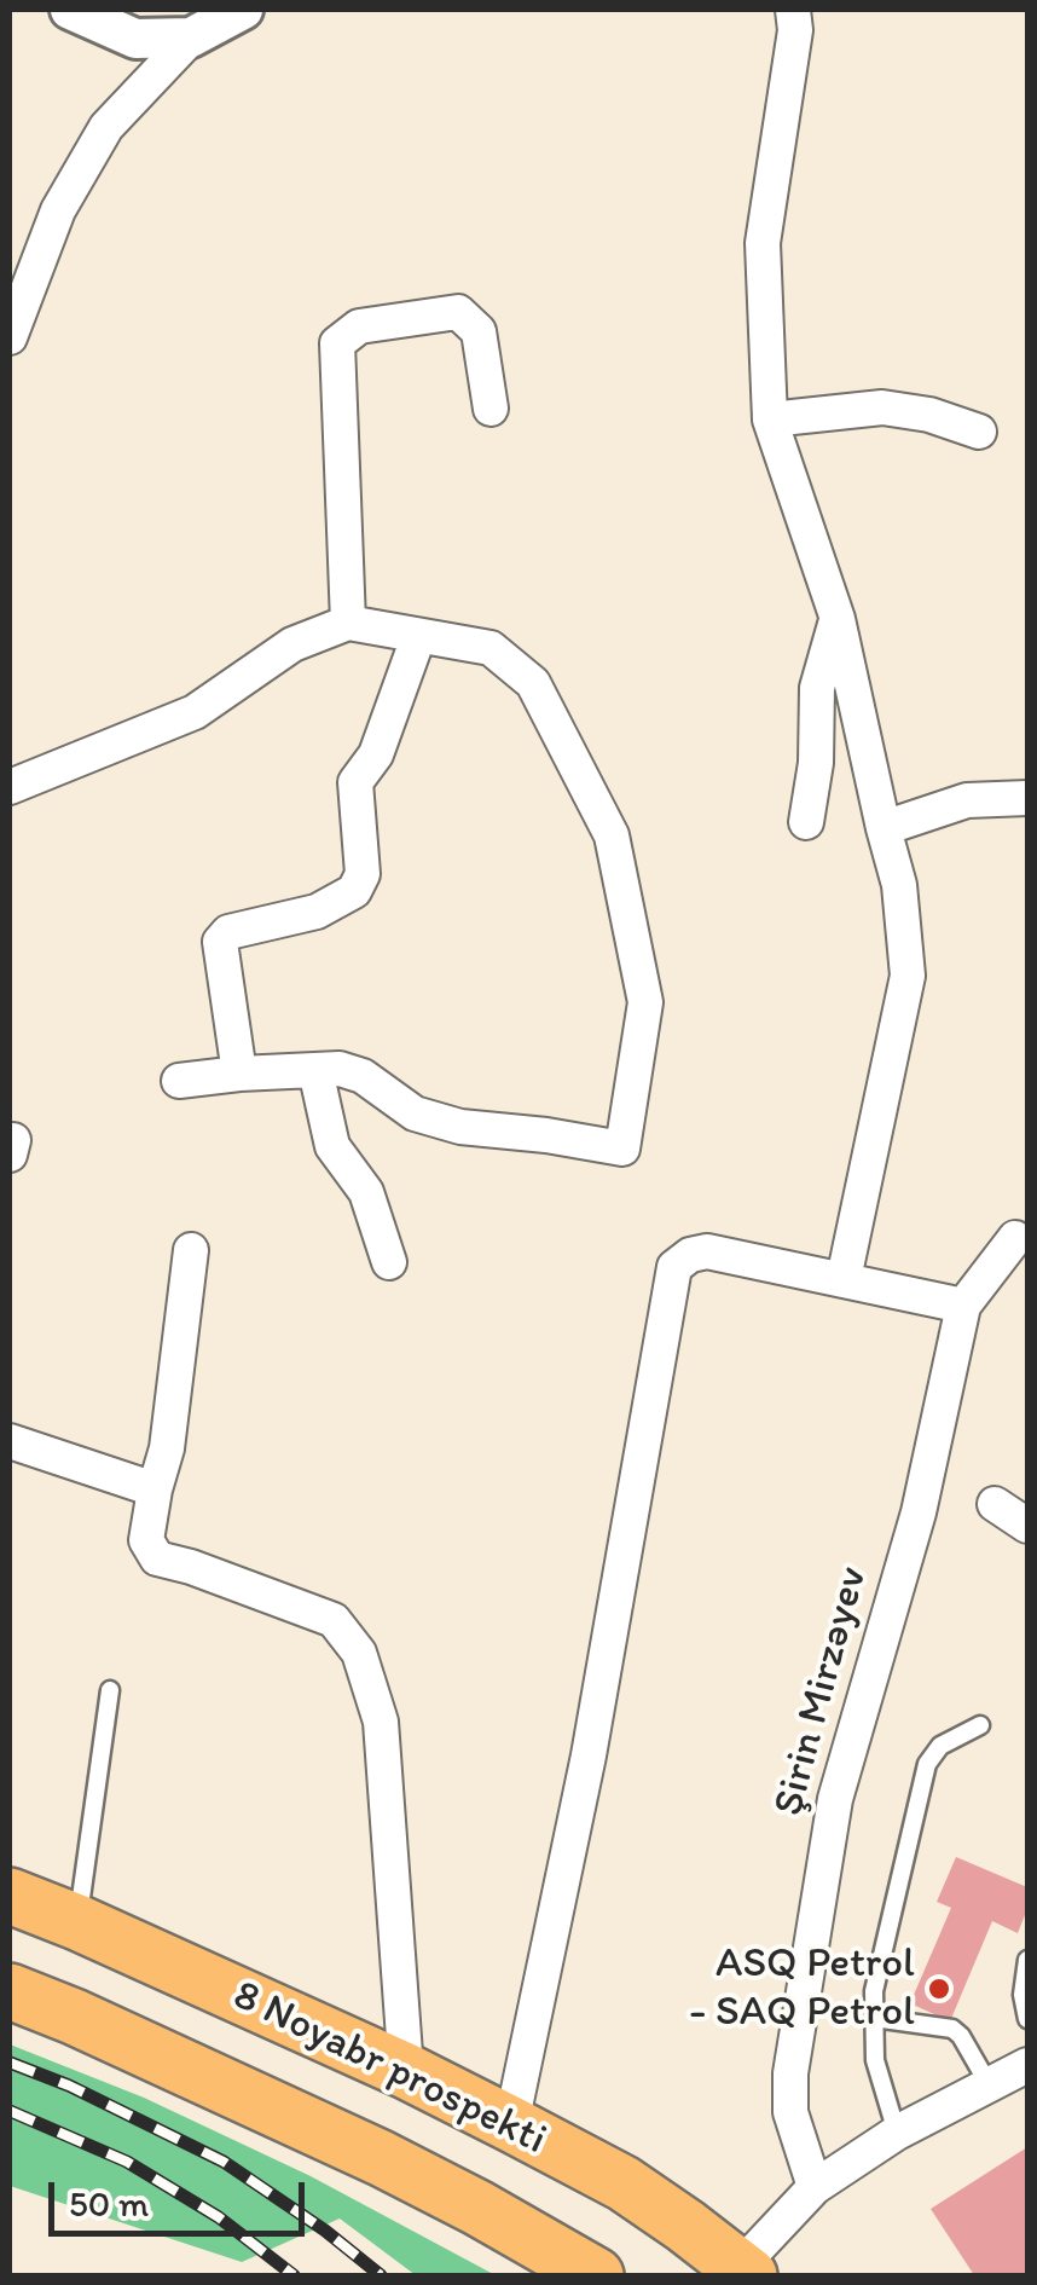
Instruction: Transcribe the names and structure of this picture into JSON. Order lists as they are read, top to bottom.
{
  "streets": {
    "highway": ["8 Noyabr prospekti"],
    "street": ["Şirin Mirzəyev"]
  },
  "places": ["ASQ Petrol - SAQ Petrol"],
  "scale_bar": "50 m"
}
